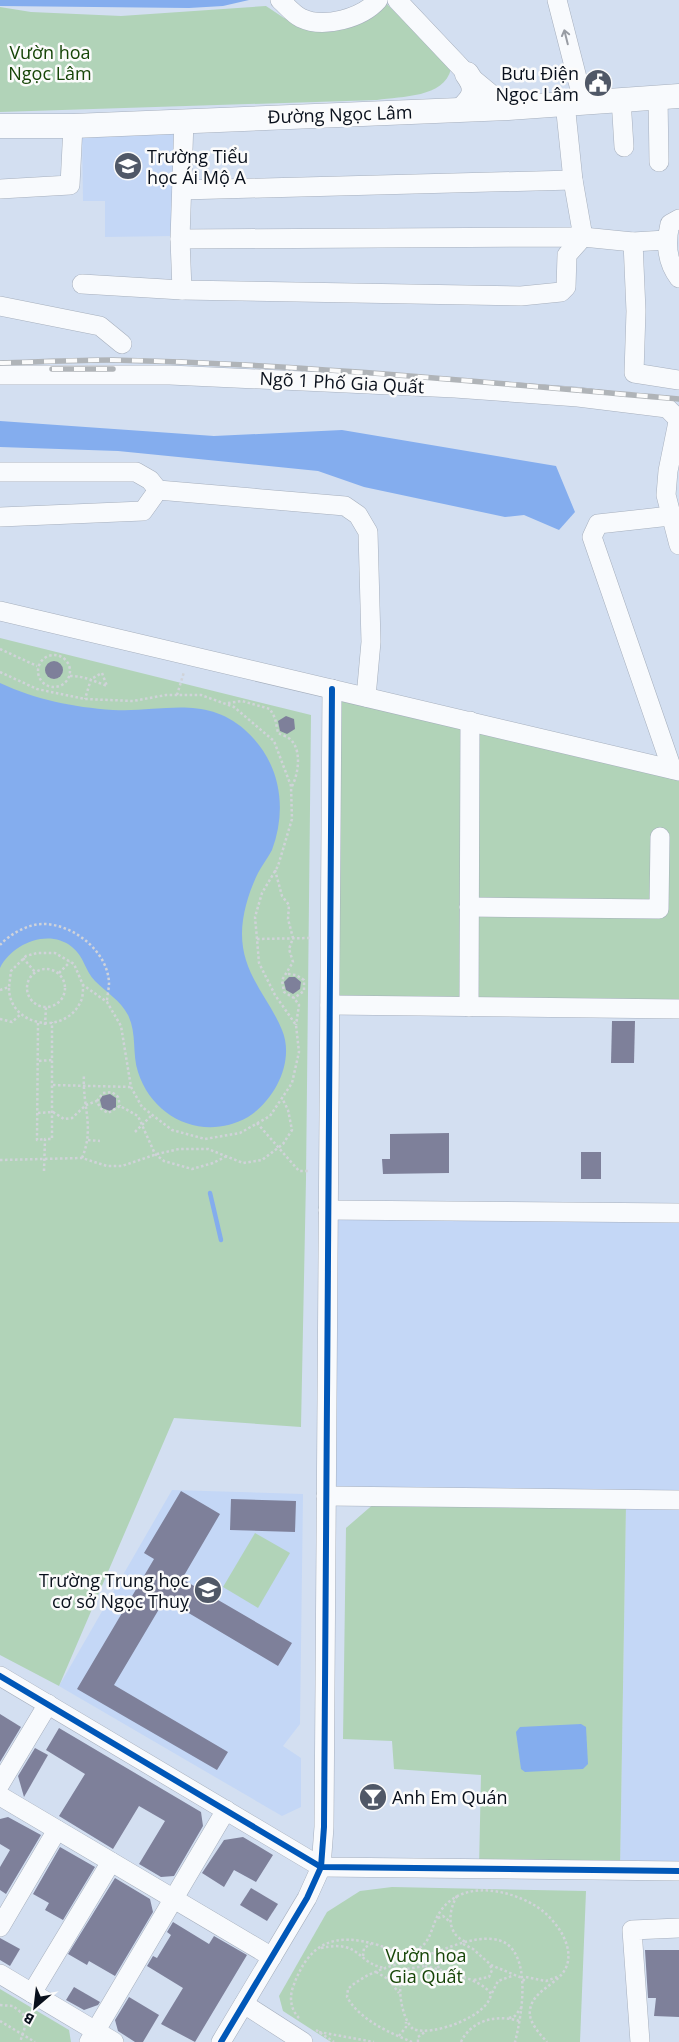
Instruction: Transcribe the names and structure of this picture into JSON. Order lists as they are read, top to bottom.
{
  "streets": {
    "main road": ["Đường Ngọc Lâm"],
    "street": ["Ngõ 1 Phố Gia Quất"]
  },
  "parks": ["Vườn hoa Ngọc Lâm", "Vườn hoa Gia Quất"],
  "places": {
    "public building": ["Bưu Điện Ngọc Lâm"],
    "school or university": ["Trường Tiểu học Ái Mộ A", "Trường Trung học cơ sở Ngọc Thuỵ"],
    "bar": ["Anh Em Quán"]
  },
  "north": "bottom left"
}
